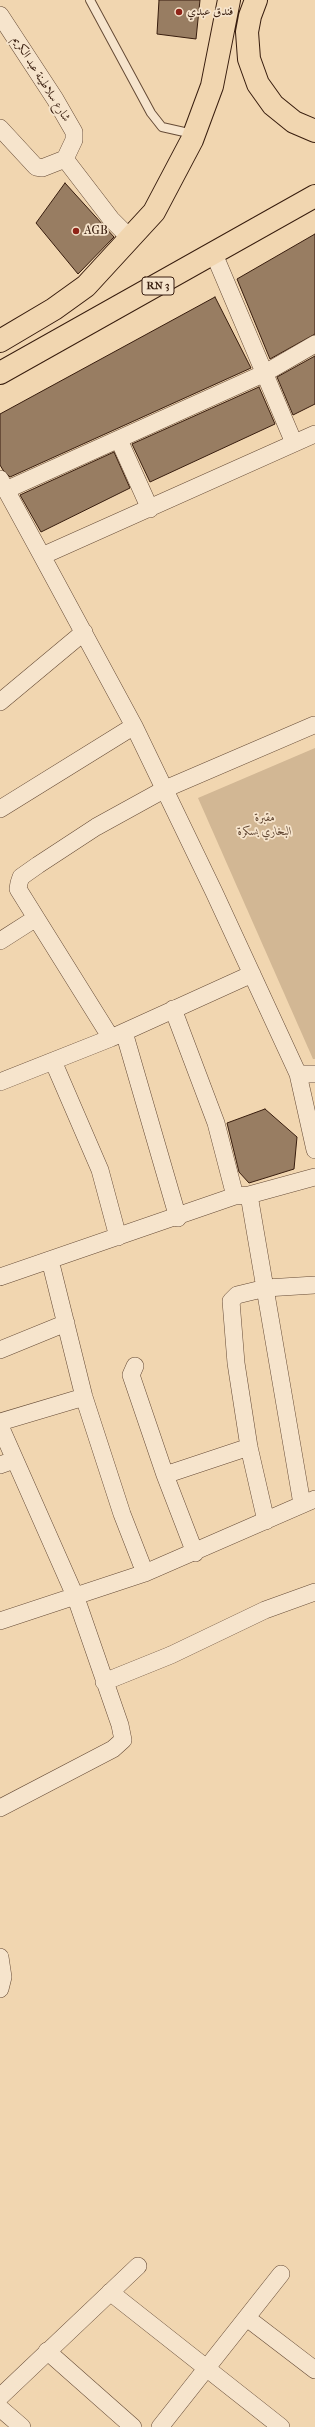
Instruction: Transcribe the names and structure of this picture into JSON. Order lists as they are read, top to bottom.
{
  "streets": {
    "main road": ["RN 3"],
    "street": ["شارع سلاطينة عبد الكريم"]
  },
  "parks": ["مقبرة البخاري بسكرة"],
  "places": ["فندق عبدي", "AGB"]
}
